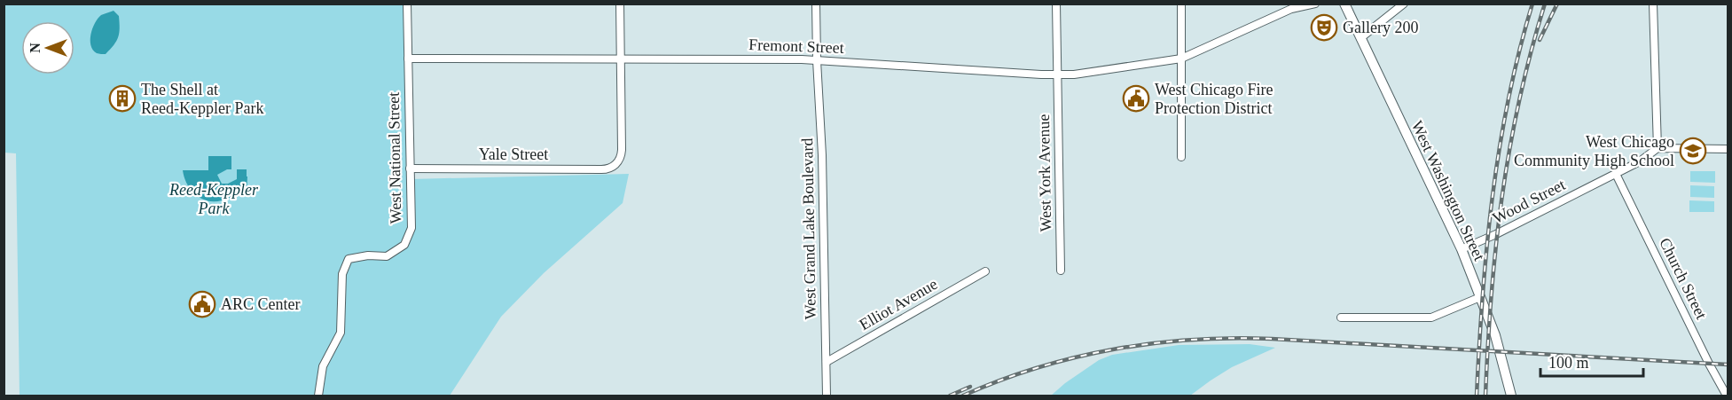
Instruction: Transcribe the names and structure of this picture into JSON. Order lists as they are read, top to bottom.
{
  "streets": {
    "main road": ["West Washington Street"],
    "street": [
      "Fremont Street",
      "Yale Street",
      "West National Street",
      "West York Avenue",
      "Wood Street",
      "West Grand Lake Boulevard",
      "Church Street",
      "Elliot Avenue"
    ]
  },
  "crossings": [
    ["Fremont Street", "Yale Street"],
    ["Fremont Street", "West National Street"],
    ["Fremont Street", "West York Avenue"],
    ["Fremont Street", "West Grand Lake Boulevard"],
    ["Yale Street", "West National Street"],
    ["West Washington Street", "Wood Street"],
    ["Wood Street", "Church Street"],
    ["West Grand Lake Boulevard", "Elliot Avenue"]
  ],
  "parks": ["Reed-Keppler Park"],
  "places": {
    "theatre": ["Gallery 200"],
    "building": ["The Shell at Reed-Keppler Park"],
    "public building": ["West Chicago Fire Protection District", "ARC Center"],
    "school or university": ["West Chicago Community High School"]
  },
  "scale_bar": "100 m",
  "north": "left"
}
